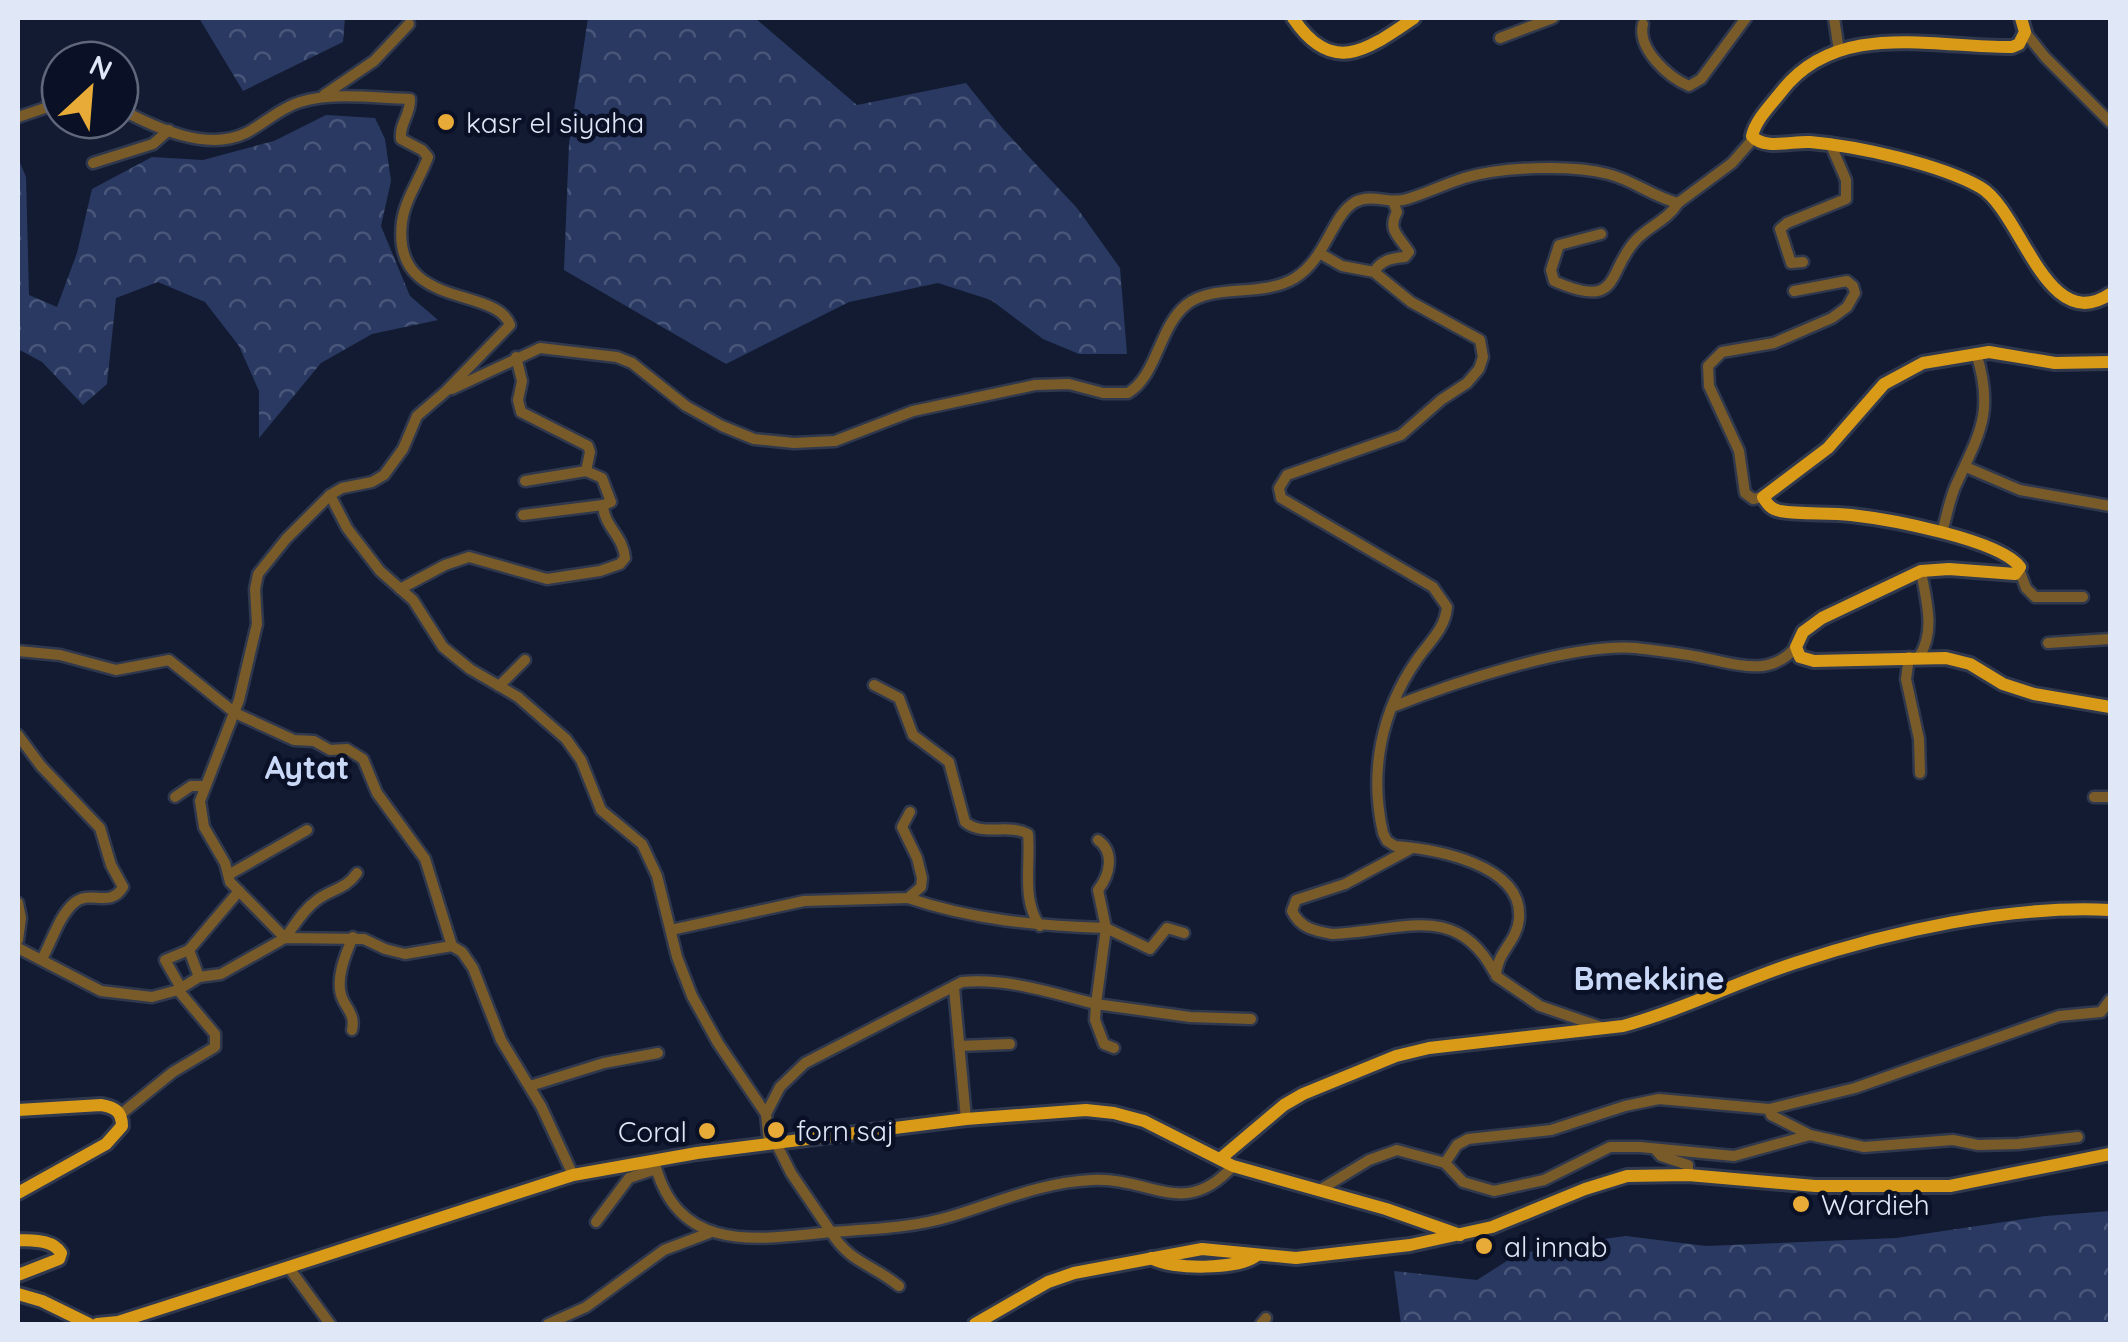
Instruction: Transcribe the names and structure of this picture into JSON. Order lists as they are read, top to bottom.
{
  "districts": ["Aytat", "Bmekkine"],
  "places": [
    "kasr el siyaha",
    "forn saj",
    "Coral",
    "Wardieh",
    "al innab"
  ],
  "north": "top right"
}
